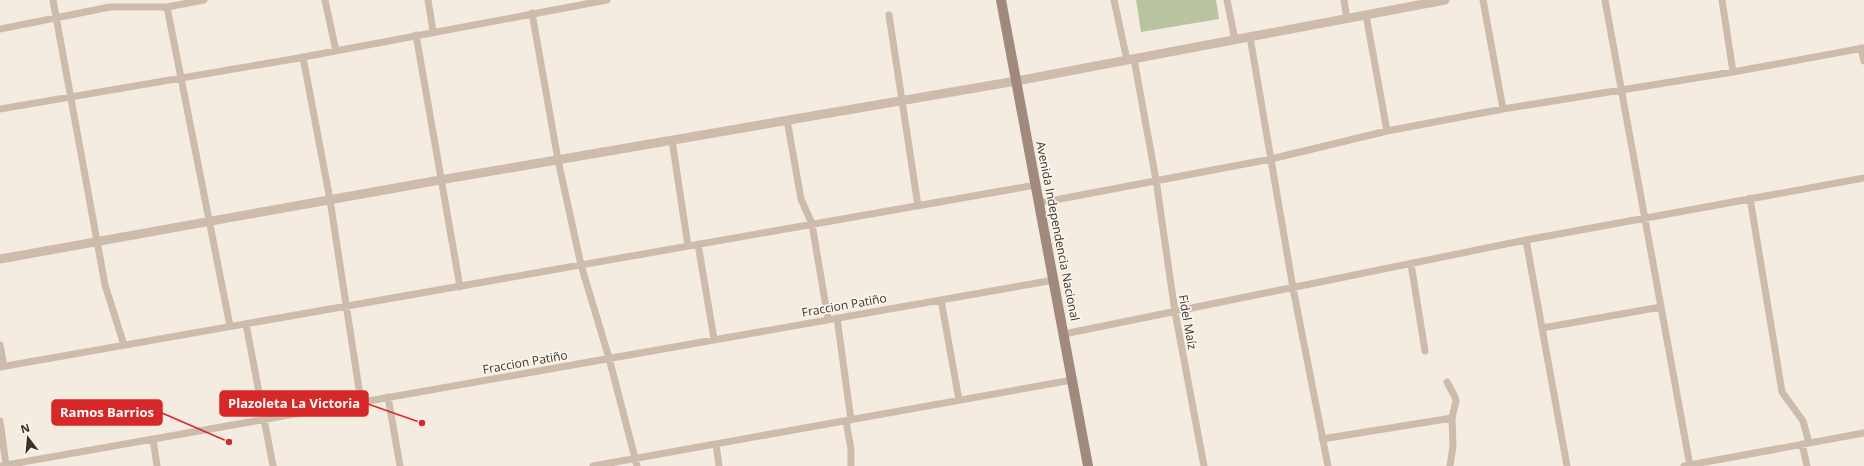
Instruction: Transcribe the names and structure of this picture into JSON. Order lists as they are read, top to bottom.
{
  "streets": {
    "main road": ["Avenida Independencia Nacional"],
    "street": ["Fraccion Patiño", "Fidel Maíz"]
  },
  "crossings": [
    ["Avenida Independencia Nacional", "Fraccion Patiño"]
  ],
  "places": ["Plazoleta La Victoria", "Ramos Barrios"],
  "north": "top"
}
